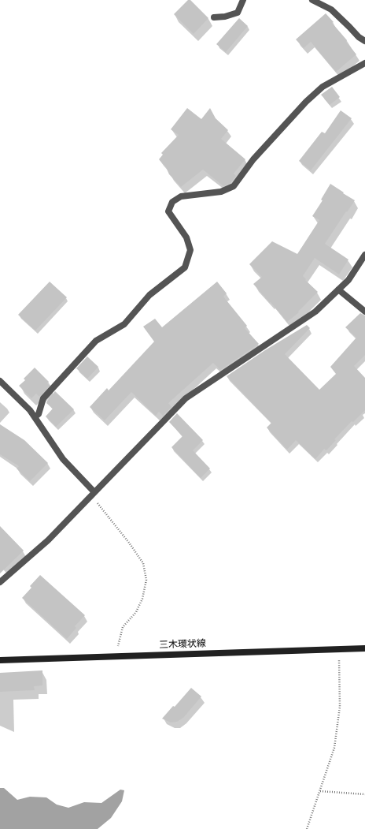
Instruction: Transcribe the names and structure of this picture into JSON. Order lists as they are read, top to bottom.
{
  "streets": {
    "main road": ["三木環状線"]
  }
}
